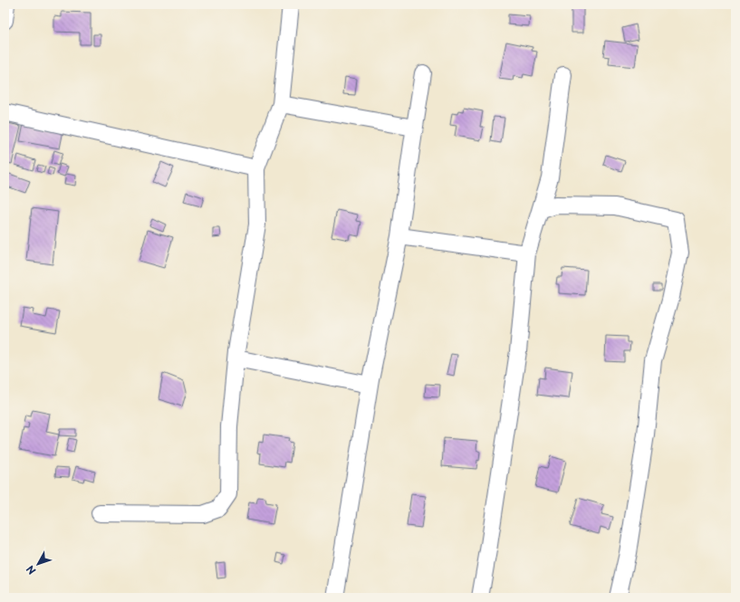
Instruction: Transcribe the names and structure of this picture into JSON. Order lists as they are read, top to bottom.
{
  "north": "bottom left"
}
